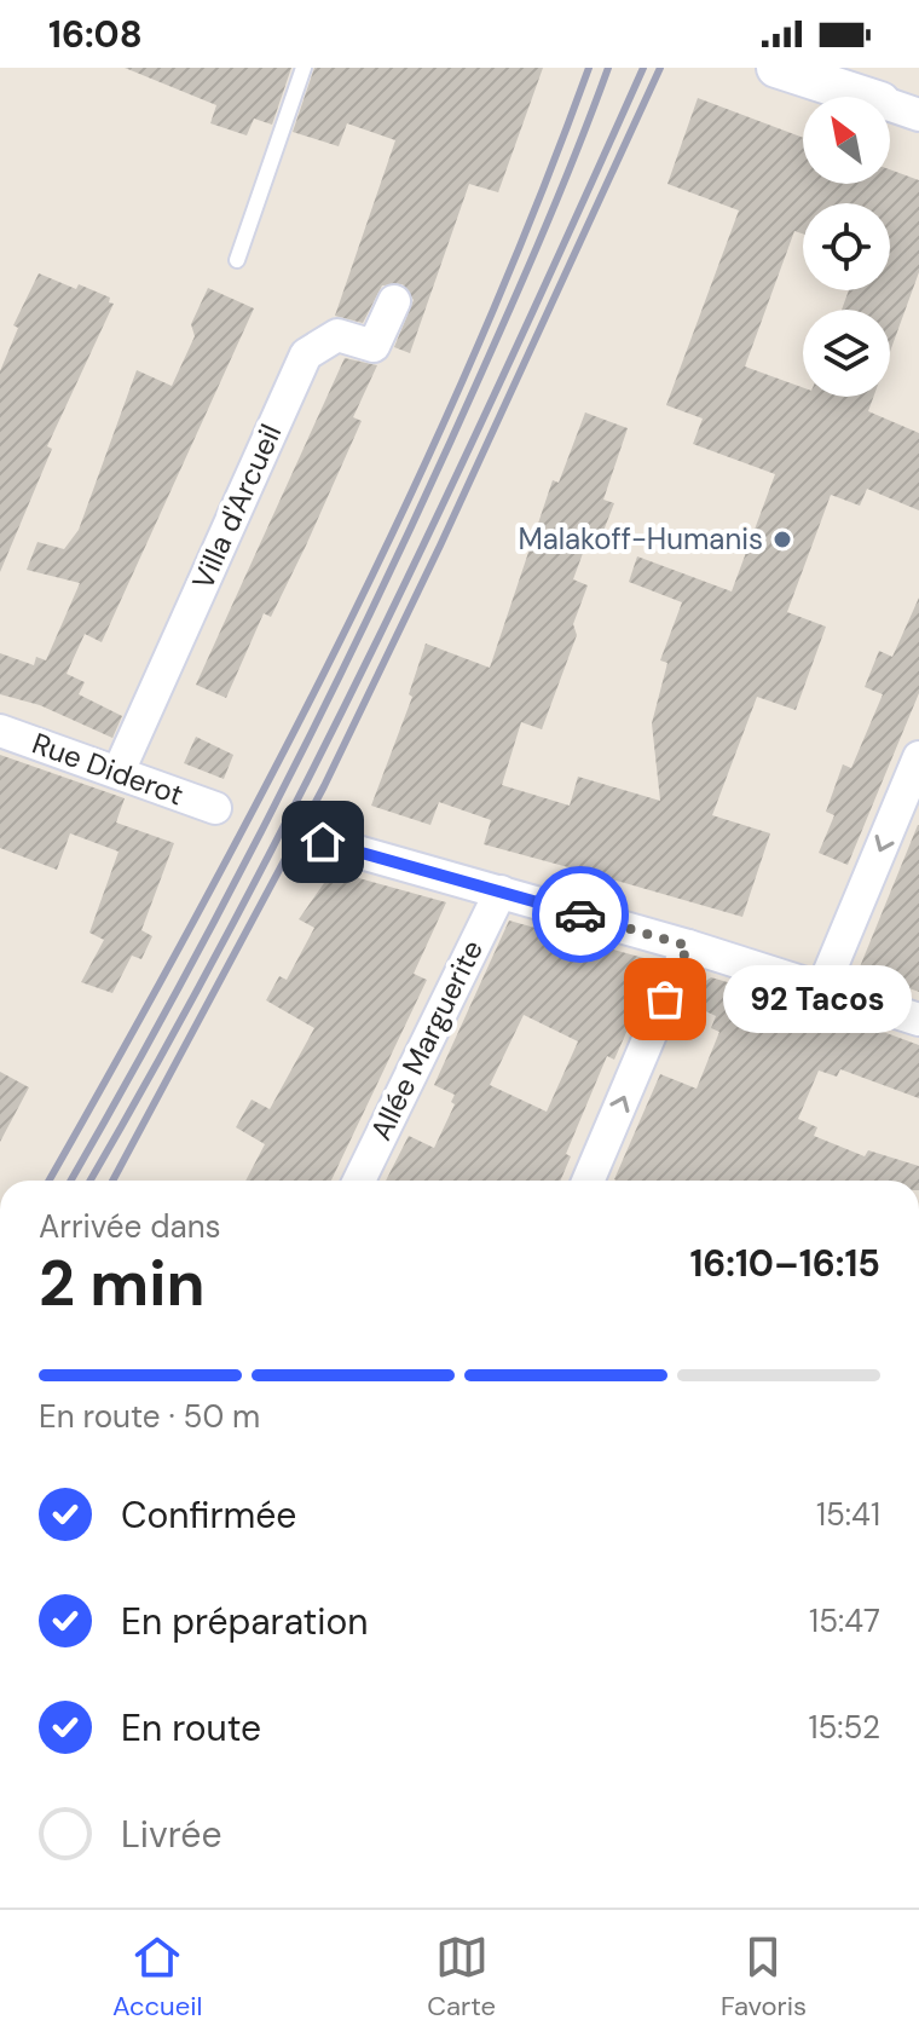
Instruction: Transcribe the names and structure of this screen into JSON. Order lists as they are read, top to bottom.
{
  "streets": {
    "street": ["Villa d'Arcueil", "Rue Diderot", "Allée Marguerite"]
  },
  "crossings": [
    ["Villa d'Arcueil", "Rue Diderot"]
  ],
  "places": ["Malakoff-Humanis", "92 Tacos"],
  "north": "top left",
  "page": {
    "status": "16:08",
    "bubble": "92 Tacos",
    "heading": ["2 min", "Arrivée dans", "16:10–16:15"],
    "bar": "En route · 50 m",
    "list": [
      ["Confirmée", "15:41"],
      ["En préparation", "15:47"],
      ["En route", "15:52"],
      "Livrée"
    ],
    "tabs": ["Accueil", "Carte", "Favoris"]
  }
}
